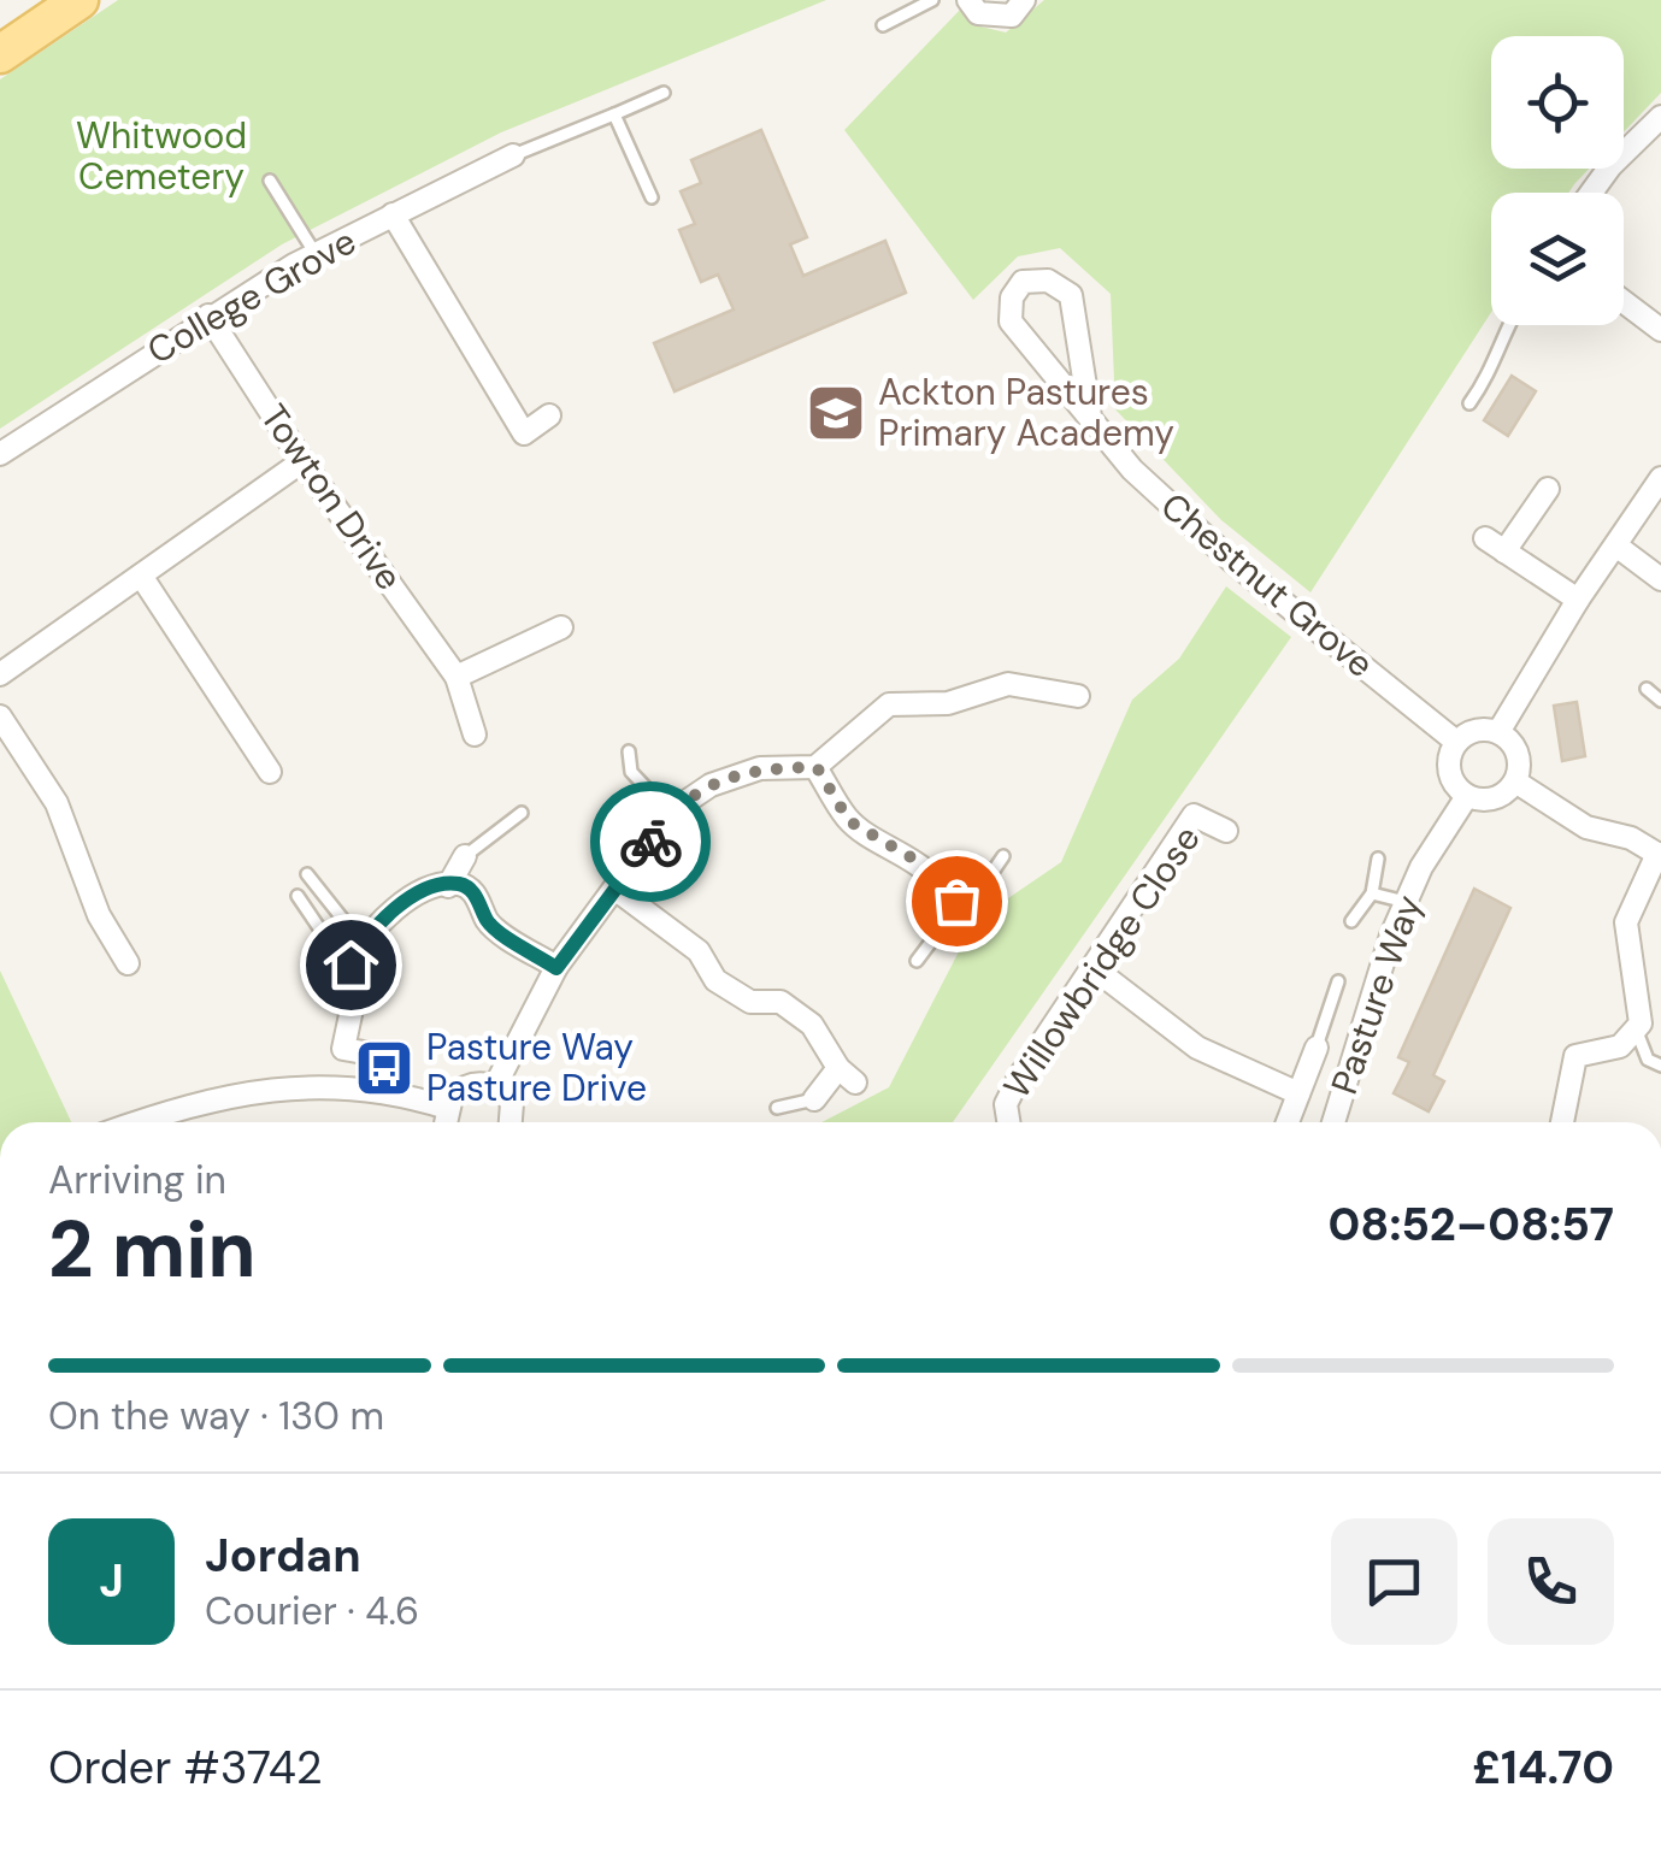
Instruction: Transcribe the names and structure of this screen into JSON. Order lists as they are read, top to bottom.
{
  "streets": {
    "street": [
      "College Grove",
      "Towton Drive",
      "Chestnut Grove",
      "Willowbridge Close",
      "Pasture Way"
    ]
  },
  "crossings": [
    ["College Grove", "Towton Drive"],
    ["Chestnut Grove", "Pasture Way"]
  ],
  "parks": ["Whitwood Cemetery"],
  "places": {
    "school or university": ["Ackton Pastures Primary Academy"],
    "bus stop": ["Pasture Way Pasture Drive"]
  },
  "page": {
    "heading": ["2 min", "Arriving in", "08:52–08:57"],
    "panel": [
      "Jordan",
      "Courier · 4.6",
      "Order #3742",
      "£14.70"
    ],
    "bar": "On the way · 130 m",
    "round": "J"
  }
}
